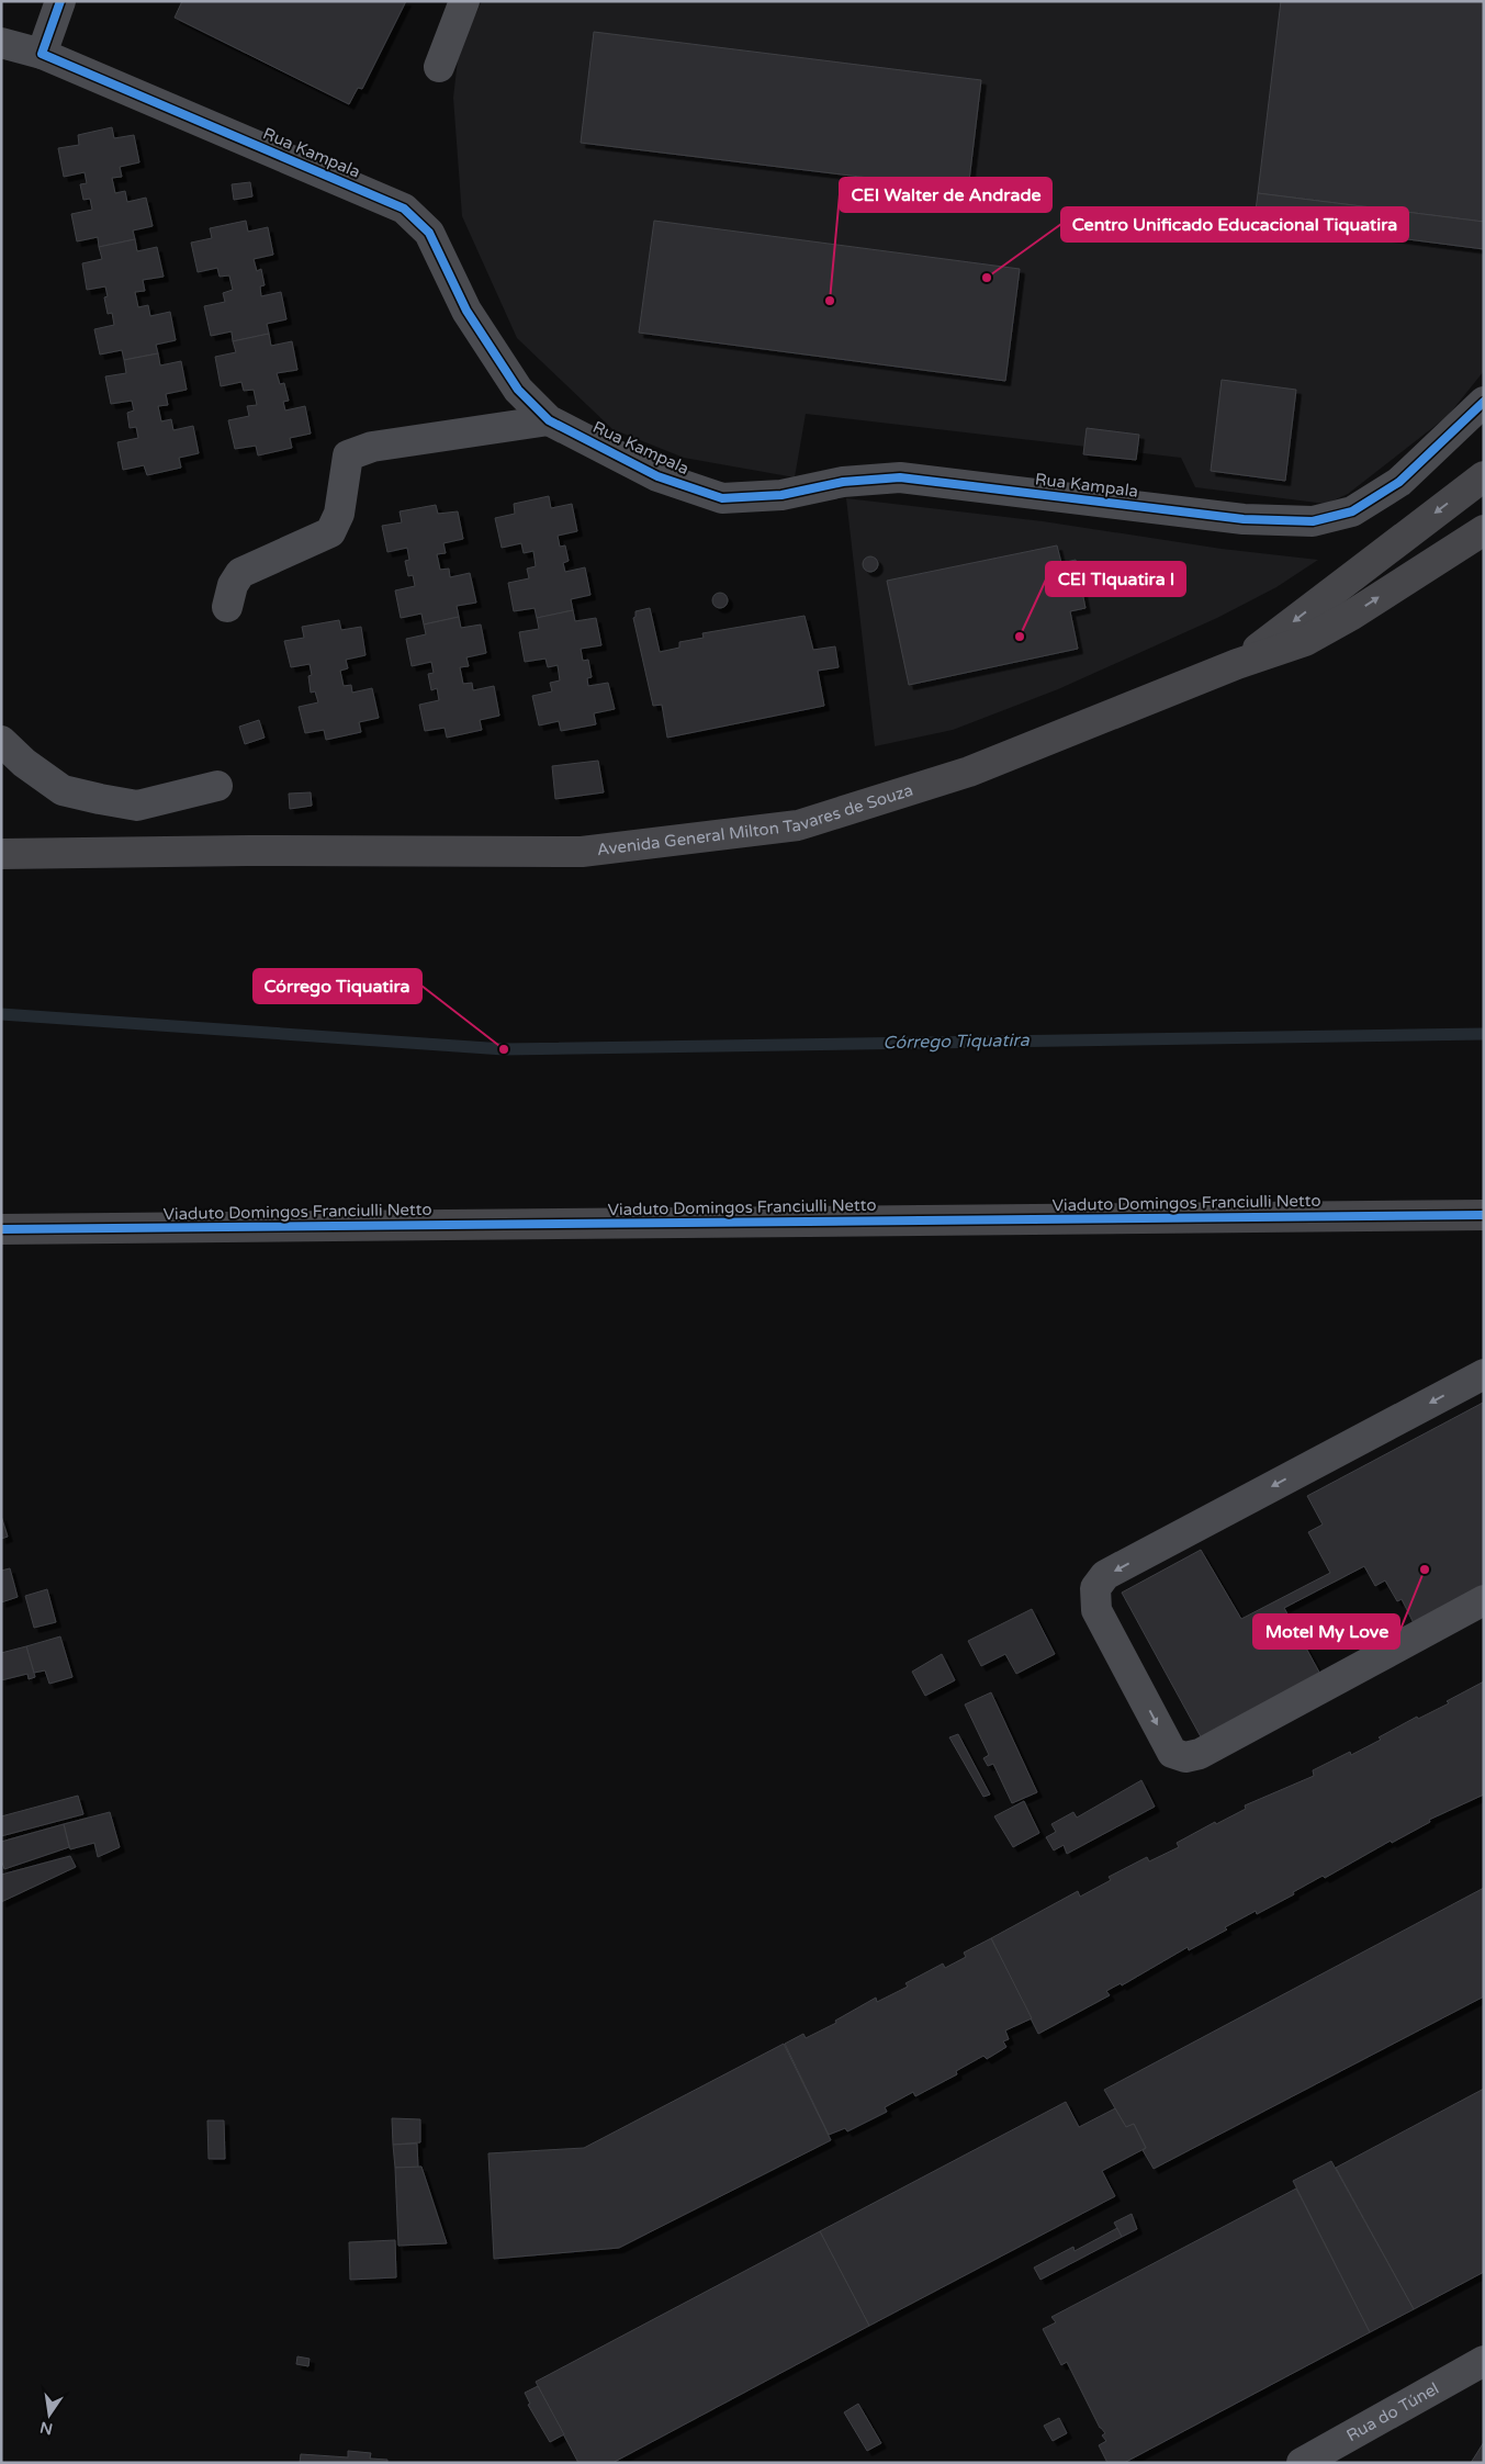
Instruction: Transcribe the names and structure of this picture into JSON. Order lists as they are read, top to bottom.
{
  "streets": {
    "main road": ["Avenida General Milton Tavares de Souza", "Viaduto Domingos Franciulli Netto"],
    "street": ["Rua Kampala", "Rua do Túnel"]
  },
  "water": ["Córrego Tiquatira"],
  "places": [
    "Centro Unificado Educacional Tiquatira",
    "CEI Walter de Andrade",
    "CEI TIquatira I",
    "Córrego Tiquatira",
    "Motel My Love"
  ],
  "north": "bottom"
}
